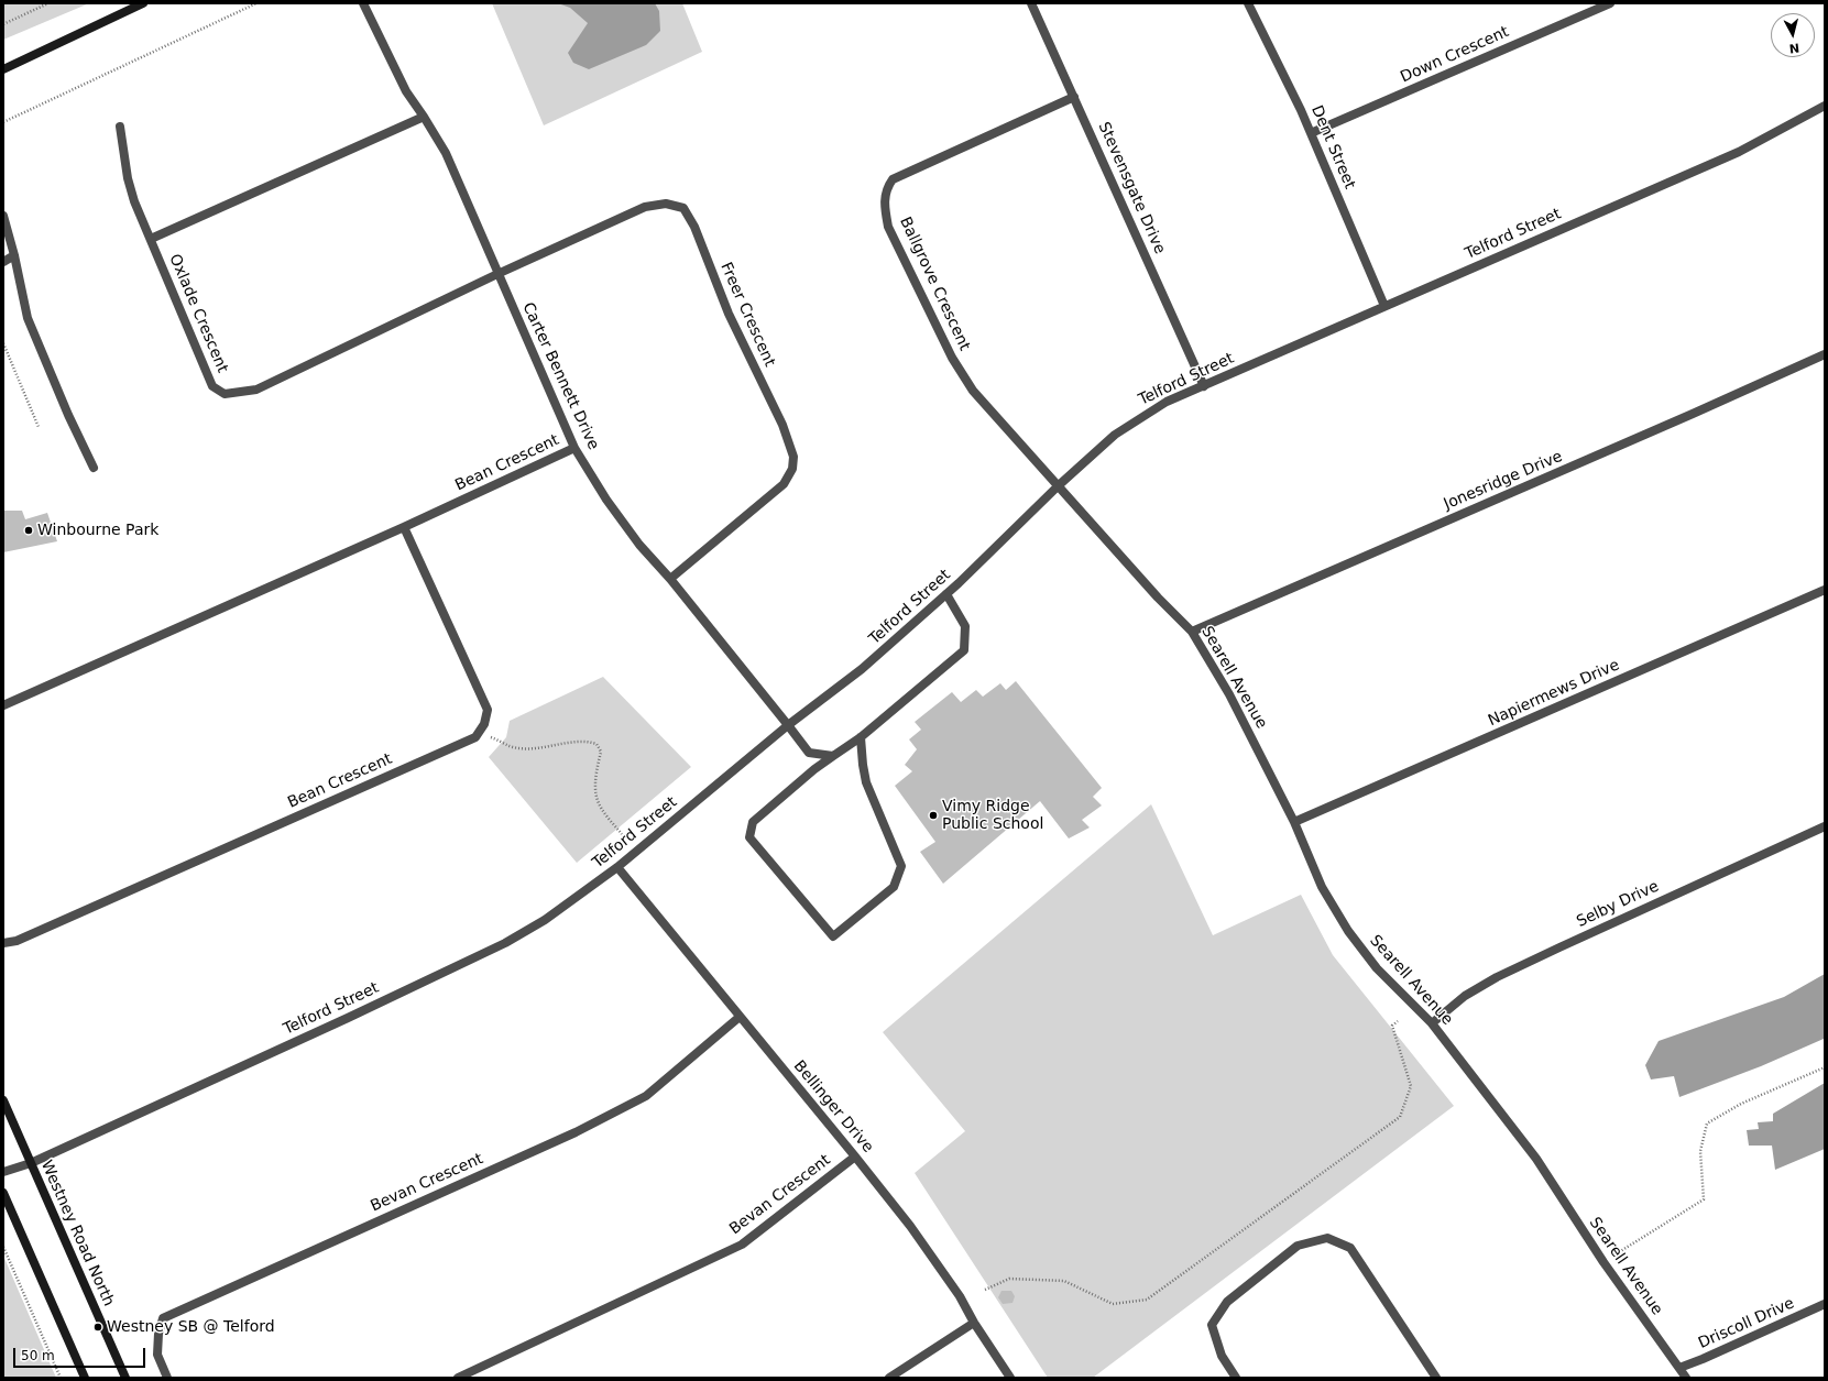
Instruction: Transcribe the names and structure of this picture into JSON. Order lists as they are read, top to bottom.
{
  "streets": {
    "main road": ["Westney Road North"],
    "street": [
      "Down Crescent",
      "Dent Street",
      "Stevensgate Drive",
      "Telford Street",
      "Ballgrove Crescent",
      "Oxlade Crescent",
      "Freer Crescent",
      "Carter Bennett Drive",
      "Bean Crescent",
      "Jonesridge Drive",
      "Searell Avenue",
      "Napiermews Drive",
      "Selby Drive",
      "Bellinger Drive",
      "Bevan Crescent",
      "Driscoll Drive"
    ]
  },
  "crossings": [
    ["Down Crescent", "Dent Street"],
    ["Dent Street", "Telford Street"],
    ["Stevensgate Drive", "Telford Street"],
    ["Stevensgate Drive", "Ballgrove Crescent"],
    ["Telford Street", "Ballgrove Crescent"],
    ["Telford Street", "Carter Bennett Drive"],
    ["Telford Street", "Searell Avenue"],
    ["Telford Street", "Bellinger Drive"],
    ["Telford Street", "Westney Road North"],
    ["Ballgrove Crescent", "Searell Avenue"],
    ["Oxlade Crescent", "Freer Crescent"],
    ["Oxlade Crescent", "Carter Bennett Drive"],
    ["Freer Crescent", "Carter Bennett Drive"],
    ["Carter Bennett Drive", "Bean Crescent"],
    ["Jonesridge Drive", "Searell Avenue"],
    ["Searell Avenue", "Napiermews Drive"],
    ["Searell Avenue", "Selby Drive"],
    ["Searell Avenue", "Driscoll Drive"],
    ["Bellinger Drive", "Bevan Crescent"]
  ],
  "places": ["Winbourne Park", "Vimy Ridge Public School", "Westney SB @ Telford"],
  "scale_bar": "50 m",
  "north": "bottom"
}
